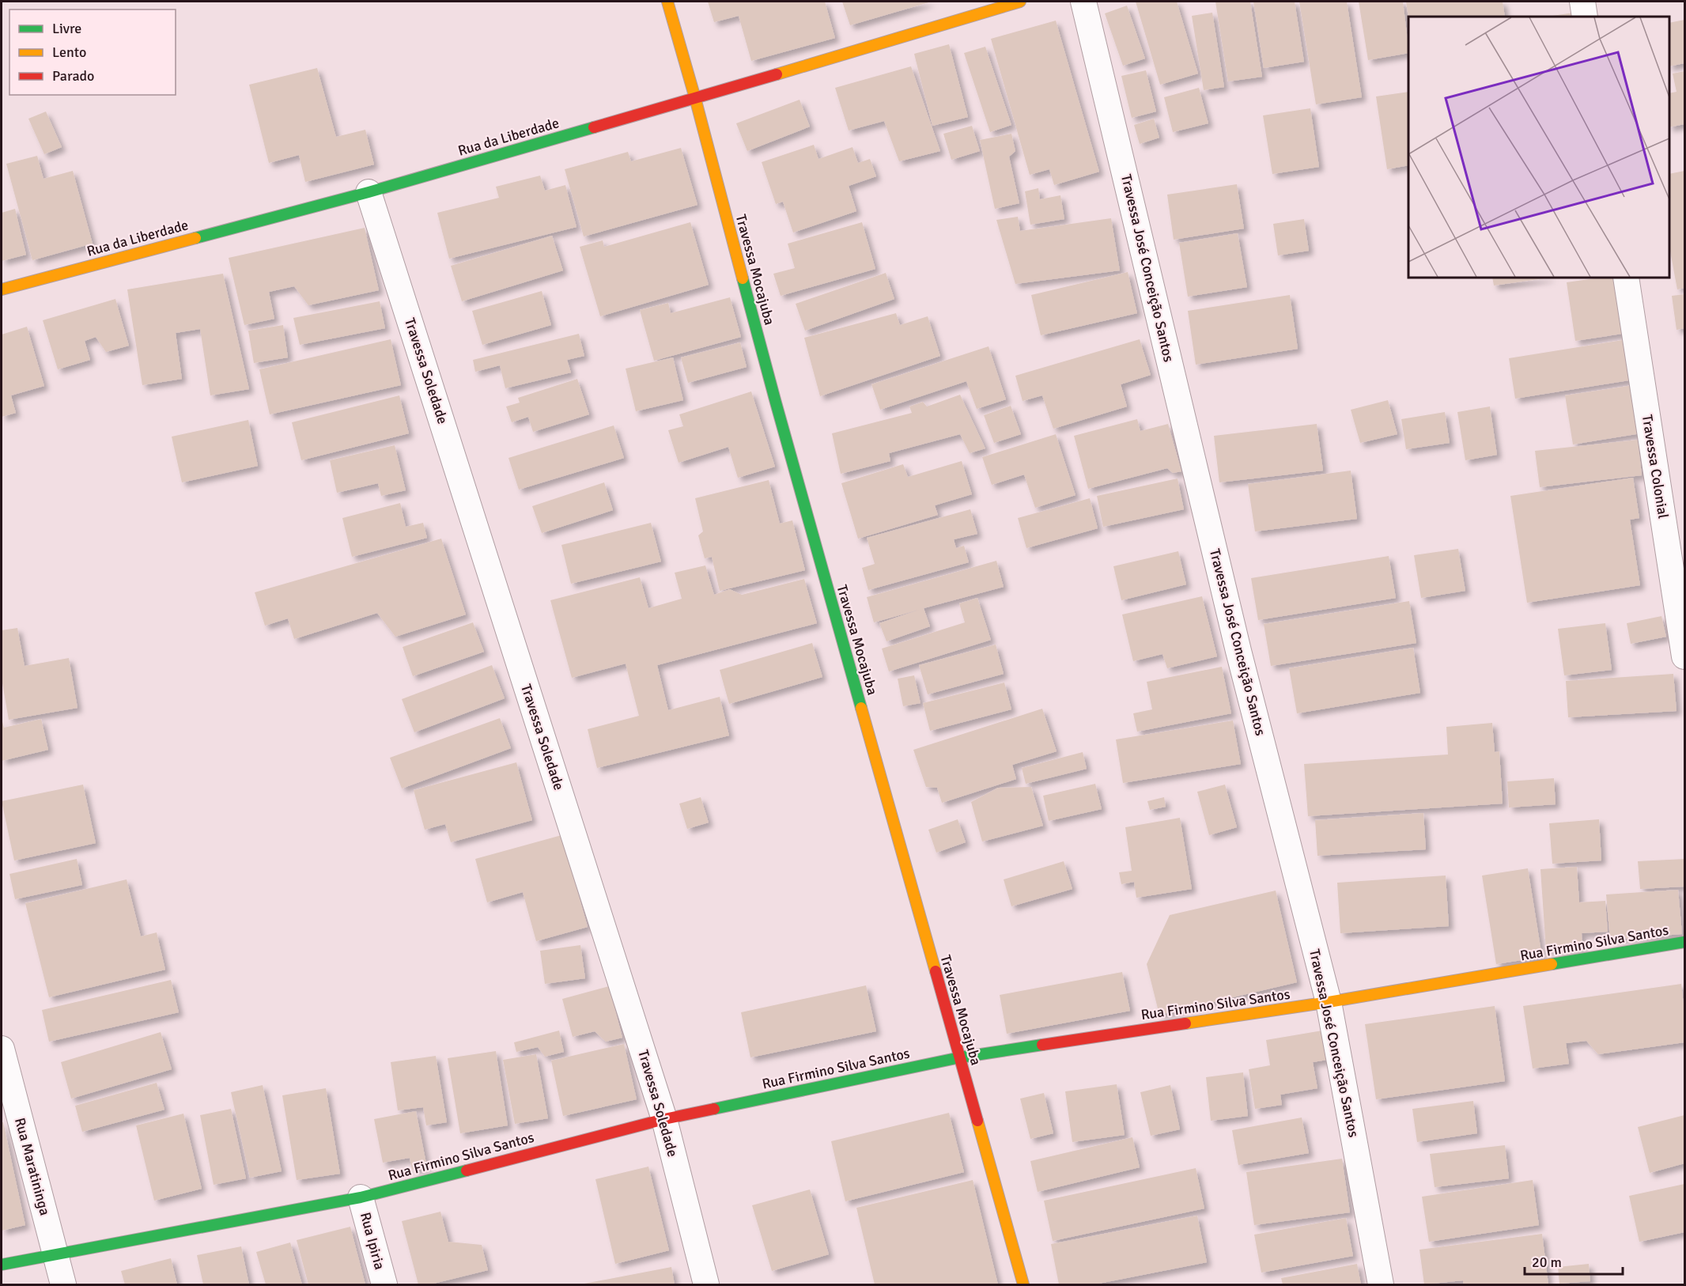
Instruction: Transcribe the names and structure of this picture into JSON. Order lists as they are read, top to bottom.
{
  "streets": {
    "street": [
      "Rua da Liberdade",
      "Travessa José Conceição Santos",
      "Travessa Mocajuba",
      "Travessa Soledade",
      "Travessa Colonial",
      "Rua Firmino Silva Santos",
      "Rua Maratininga",
      "Rua Ipiria"
    ]
  },
  "crossings": [
    ["Rua da Liberdade", "Travessa Mocajuba"],
    ["Rua da Liberdade", "Travessa Soledade"],
    ["Travessa José Conceição Santos", "Rua Firmino Silva Santos"],
    ["Travessa Mocajuba", "Rua Firmino Silva Santos"],
    ["Travessa Soledade", "Rua Firmino Silva Santos"],
    ["Rua Firmino Silva Santos", "Rua Maratininga"],
    ["Rua Firmino Silva Santos", "Rua Ipiria"]
  ],
  "legend": ["Livre", "Lento", "Parado"],
  "scale_bar": "20 m"
}
